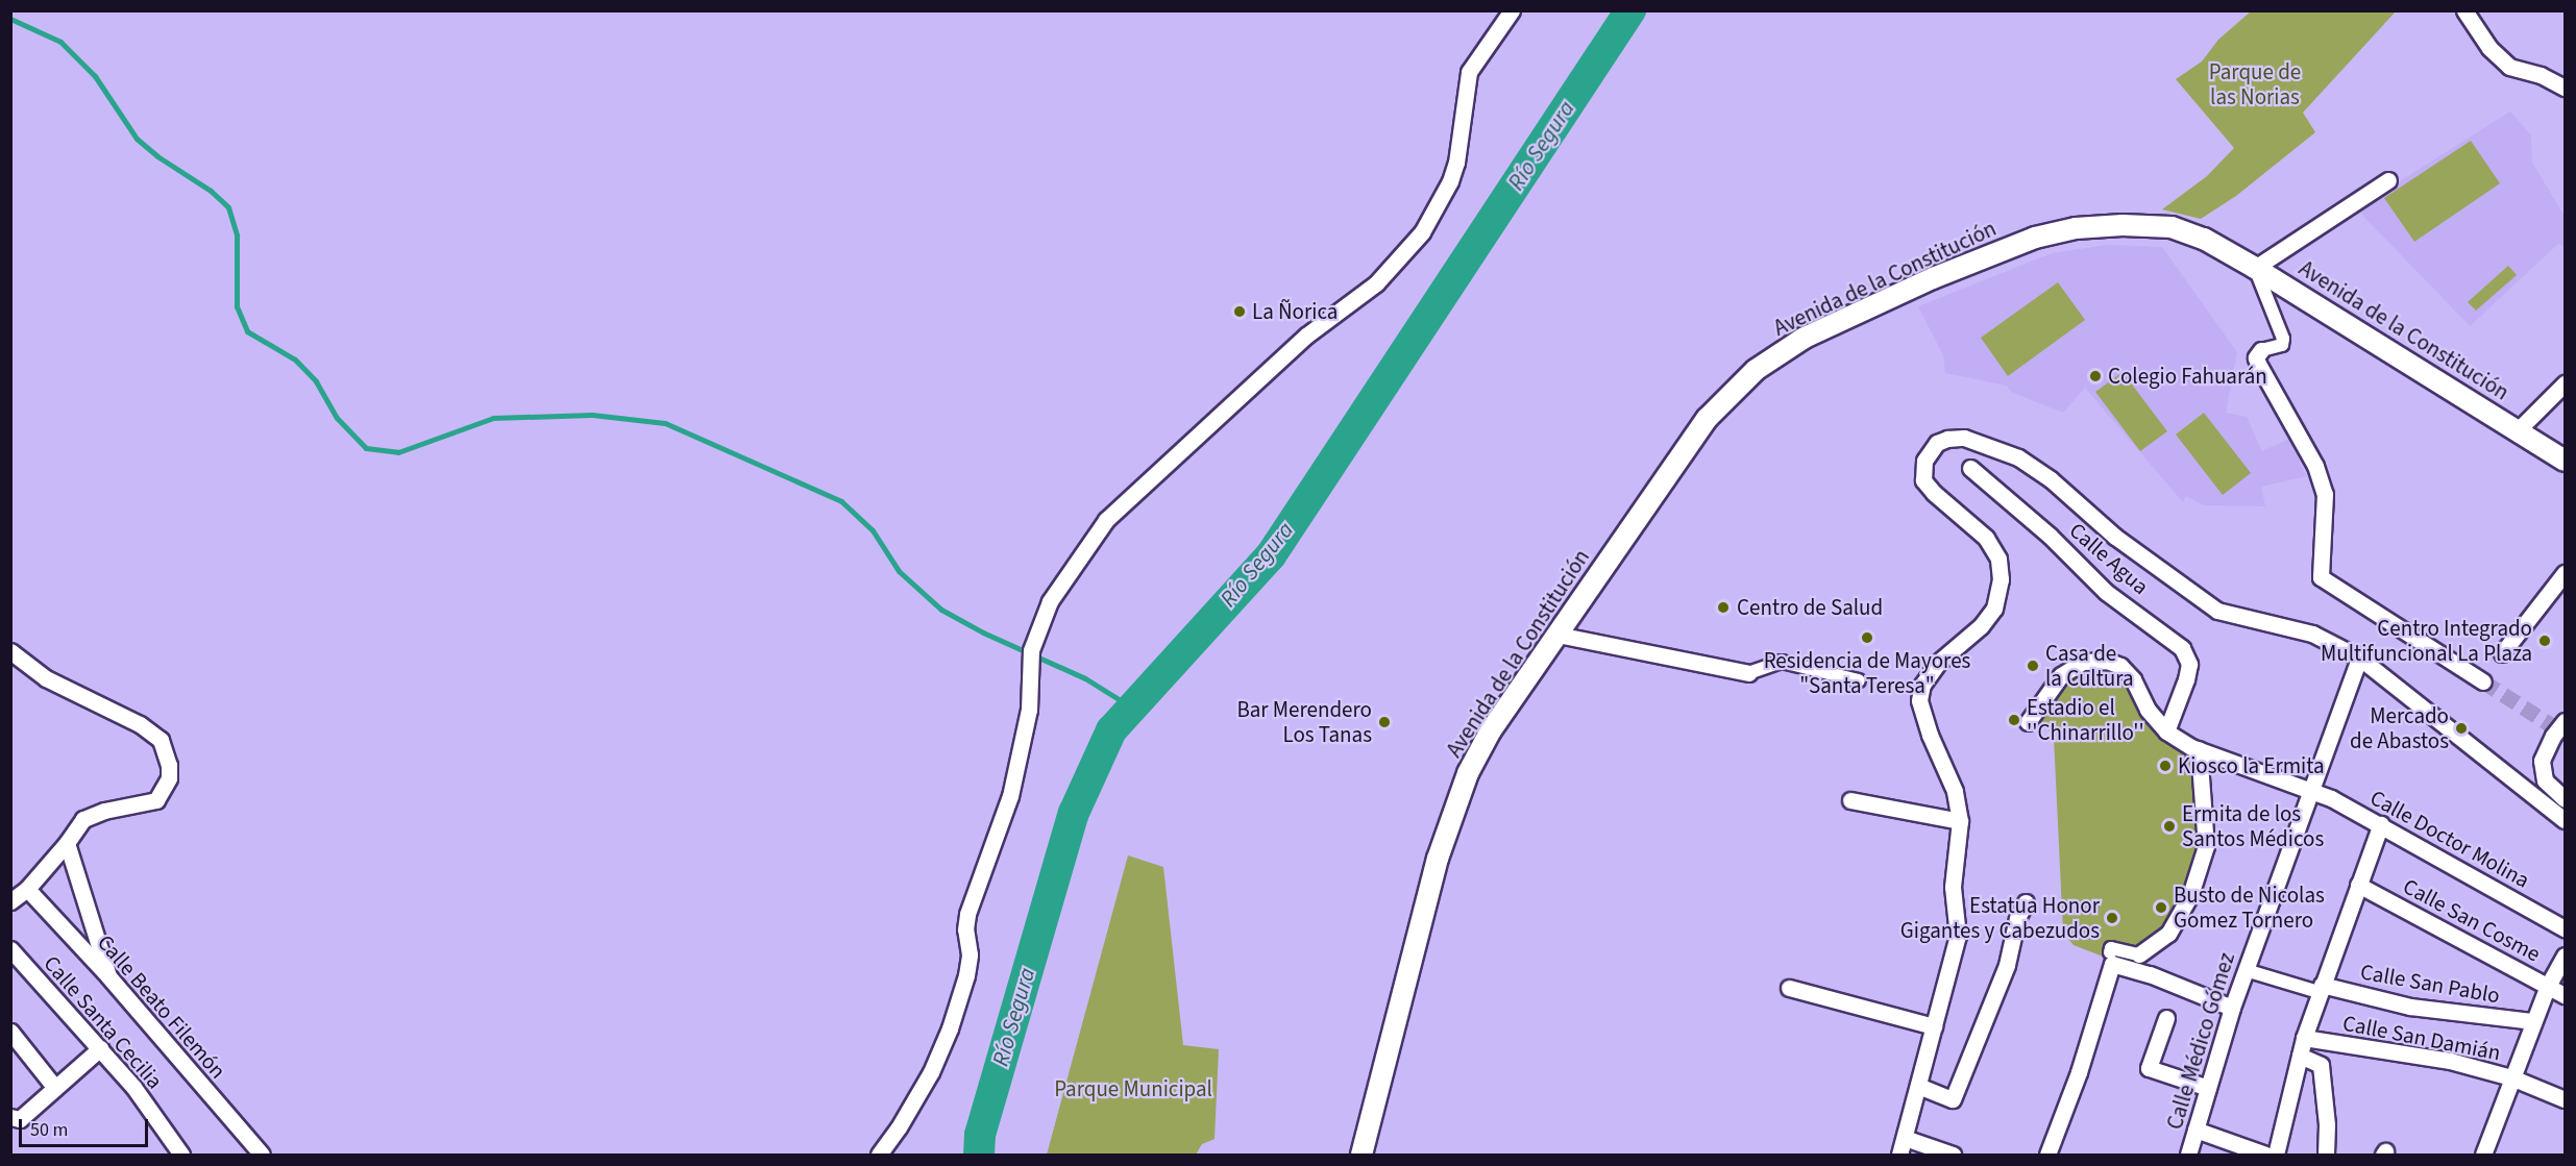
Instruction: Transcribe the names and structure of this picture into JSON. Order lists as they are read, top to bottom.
{
  "streets": {
    "street": [
      "Avenida de la Constitución",
      "Calle Agua",
      "Calle Doctor Molina",
      "Calle San Cosme",
      "Calle San Pablo",
      "Calle Beato Filemón",
      "Calle Santa Cecilia",
      "Calle San Damián",
      "Calle Médico Gómez"
    ]
  },
  "crossings": [
    ["Calle Agua", "Calle Doctor Molina"],
    ["Calle Doctor Molina", "Calle Médico Gómez"],
    ["Calle San Pablo", "Calle Médico Gómez"]
  ],
  "water": ["Río Segura"],
  "parks": ["Parque de las Norias", "Parque Municipal"],
  "places": [
    "La Ñorica",
    "Colegio Fahuarán",
    "Centro de Salud",
    "Residencia de Mayores \"Santa Teresa\"",
    "Centro Integrado Multifuncional La Plaza",
    "Casa de la Cultura",
    "Estadio el ''Chinarrillo''",
    "Bar Merendero Los Tanas",
    "Mercado de Abastos",
    "Kiosco la Ermita",
    "Ermita de los Santos Médicos",
    "Busto de Nicolas Gomez Tornero",
    "Estatua Honor Gigantes y Cabezudos"
  ],
  "scale_bar": "50 m"
}
